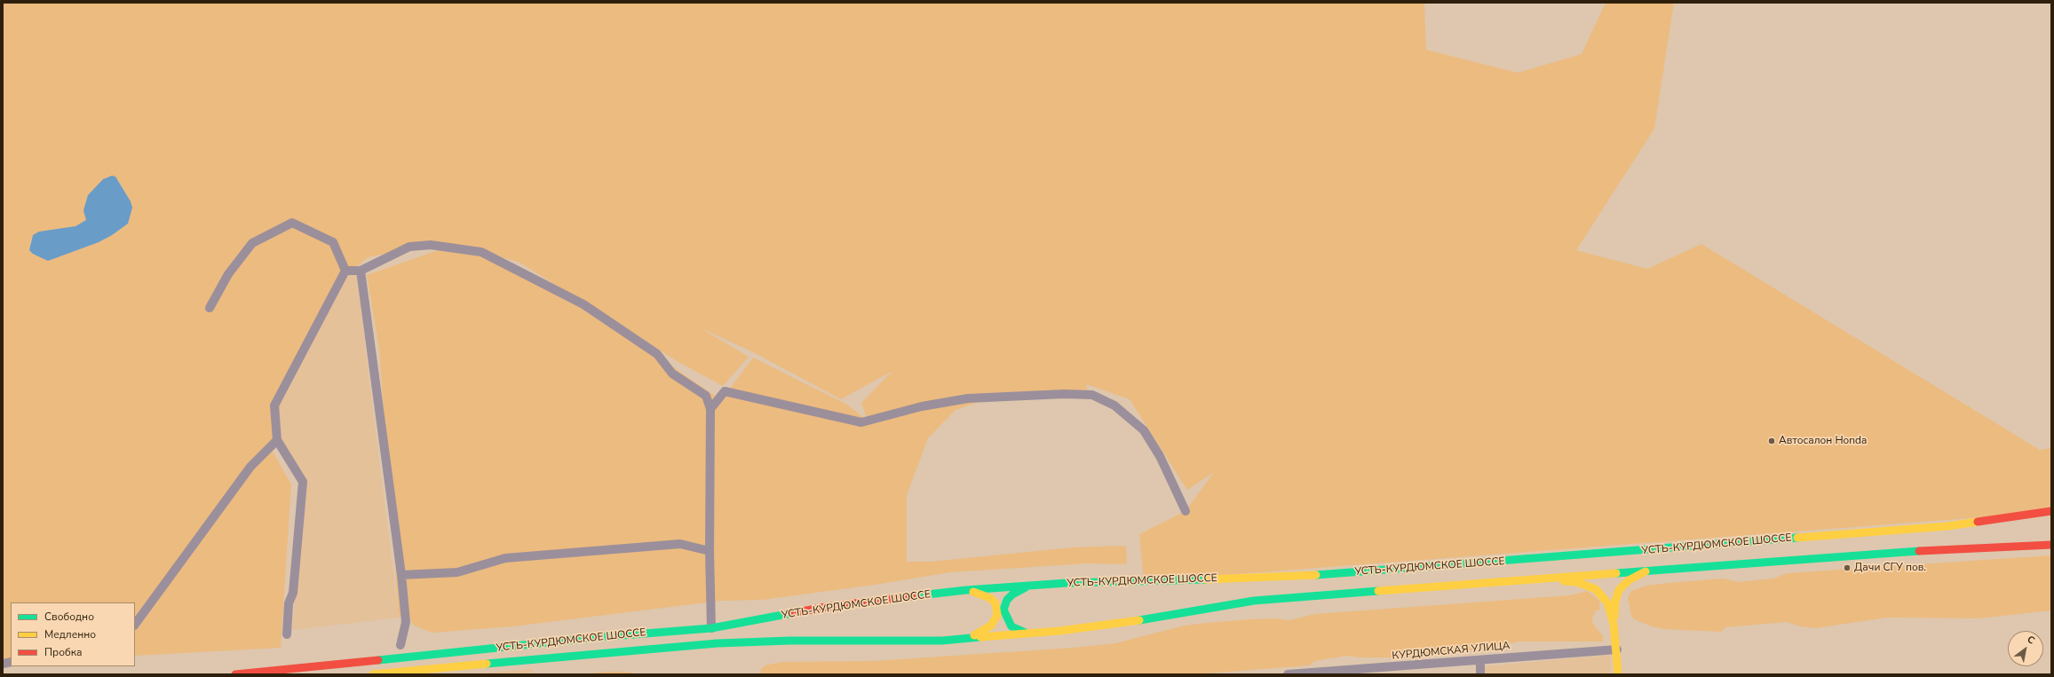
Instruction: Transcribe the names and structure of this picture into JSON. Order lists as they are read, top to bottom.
{
  "streets": {
    "main road": ["УСТЬ-КУРДЮМСКОЕ ШОССЕ"],
    "street": ["КУРДЮМСКАЯ УЛИЦА"]
  },
  "places": ["Автосалон Honda", "Дачи СГУ пов."],
  "legend": ["Свободно", "Медленно", "Пробка"],
  "north": "top right"
}
